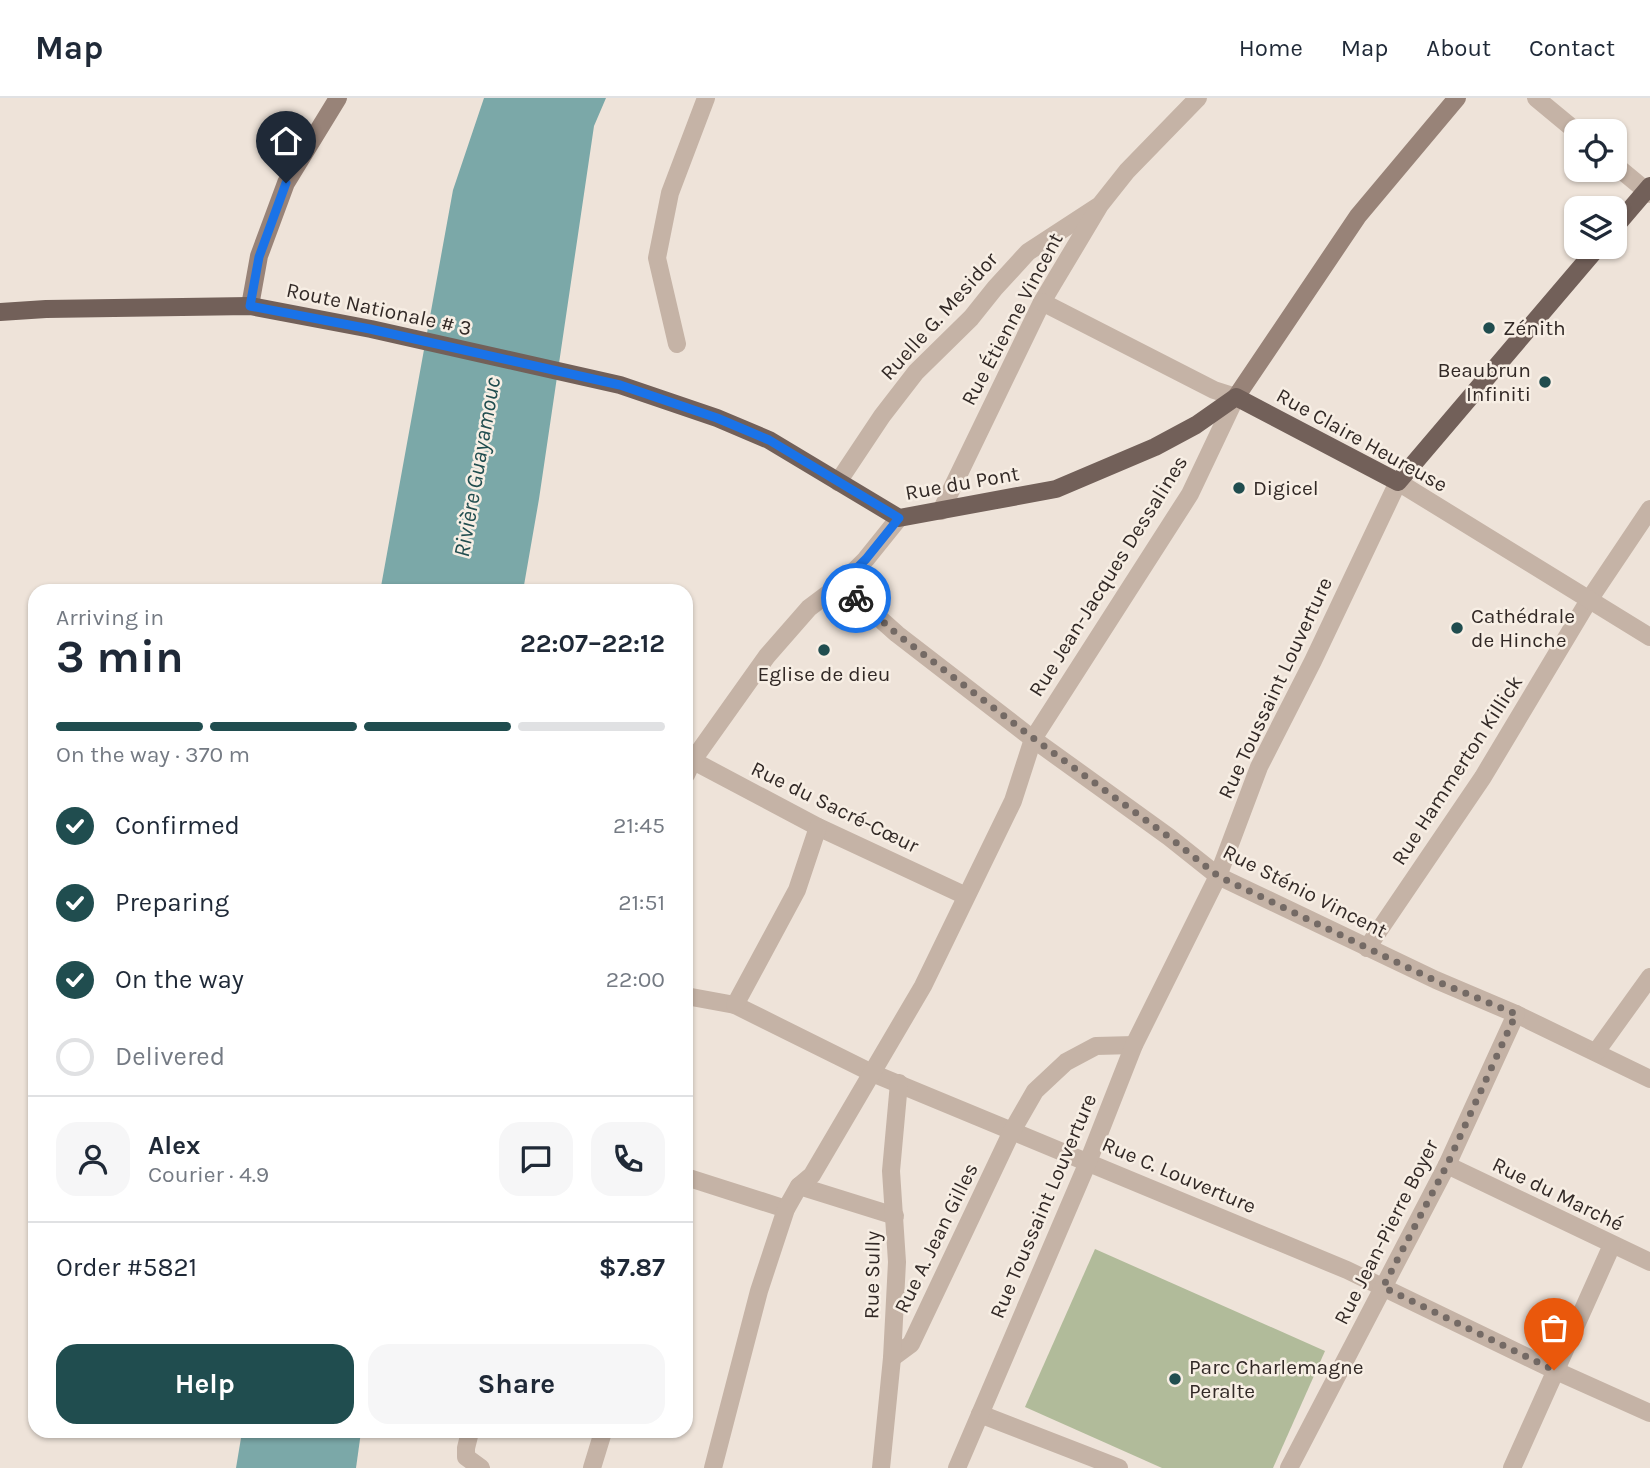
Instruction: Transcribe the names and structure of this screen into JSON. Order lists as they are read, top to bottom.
{
  "streets": {
    "main road": [
      "Route Nationale # 3",
      "Rue Claire Heureuse",
      "Rue du Pont",
      "Rue Jean-Jacques Dessalines",
      "Rue Toussaint Louverture"
    ],
    "street": [
      "Ruelle G. Mesidor",
      "Rue Étienne Vincent",
      "Rue Hammerton Killick",
      "Rue du Sacré-Cœur",
      "Rue Sténio Vincent",
      "Rue C. Louverture",
      "Rue du Marché",
      "Rue Jean-Pierre Boyer",
      "Rue A. Jean Gilles",
      "Rue Sully"
    ]
  },
  "crossings": [
    ["Route Nationale # 3", "Rue du Pont"],
    ["Ruelle G. Mesidor", "Rue Étienne Vincent"],
    ["Ruelle G. Mesidor", "Rue du Pont"],
    ["Rue Étienne Vincent", "Rue Claire Heureuse"],
    ["Rue Étienne Vincent", "Rue du Pont"],
    ["Rue Claire Heureuse", "Rue du Pont"],
    ["Rue Claire Heureuse", "Rue Jean-Jacques Dessalines"],
    ["Rue Claire Heureuse", "Rue Toussaint Louverture"],
    ["Rue Claire Heureuse", "Rue Hammerton Killick"],
    ["Rue du Pont", "Rue Jean-Jacques Dessalines"],
    ["Rue Jean-Jacques Dessalines", "Rue du Sacré-Cœur"],
    ["Rue Jean-Jacques Dessalines", "Rue Sténio Vincent"],
    ["Rue Jean-Jacques Dessalines", "Rue C. Louverture"],
    ["Rue Toussaint Louverture", "Rue Sténio Vincent"],
    ["Rue Toussaint Louverture", "Rue C. Louverture"],
    ["Rue Toussaint Louverture", "Rue A. Jean Gilles"],
    ["Rue Hammerton Killick", "Rue Sténio Vincent"],
    ["Rue Sténio Vincent", "Rue Jean-Pierre Boyer"],
    ["Rue C. Louverture", "Rue Jean-Pierre Boyer"],
    ["Rue C. Louverture", "Rue A. Jean Gilles"],
    ["Rue C. Louverture", "Rue Sully"],
    ["Rue du Marché", "Rue Jean-Pierre Boyer"],
    ["Rue A. Jean Gilles", "Rue Sully"]
  ],
  "water": ["Rivière Guayamouc"],
  "places": [
    "Zénith",
    "Beaubrun Infiniti",
    "Digicel",
    "Cathédrale de Hinche",
    "Eglise de dieu",
    "Parc Charlemagne Peralte"
  ],
  "page": {
    "header": "Map",
    "nav": [
      "Home",
      "Map",
      "About",
      "Contact"
    ],
    "heading": ["3 min", "Arriving in", "22:07–22:12"],
    "panel": [
      "Alex",
      "Courier · 4.9",
      "Order #5821",
      "$7.87"
    ],
    "bar": "On the way · 370 m",
    "list": [
      ["Confirmed", "21:45"],
      ["Preparing", "21:51"],
      ["On the way", "22:00"],
      "Delivered"
    ],
    "buttons": ["Help", "Share"]
  }
}
